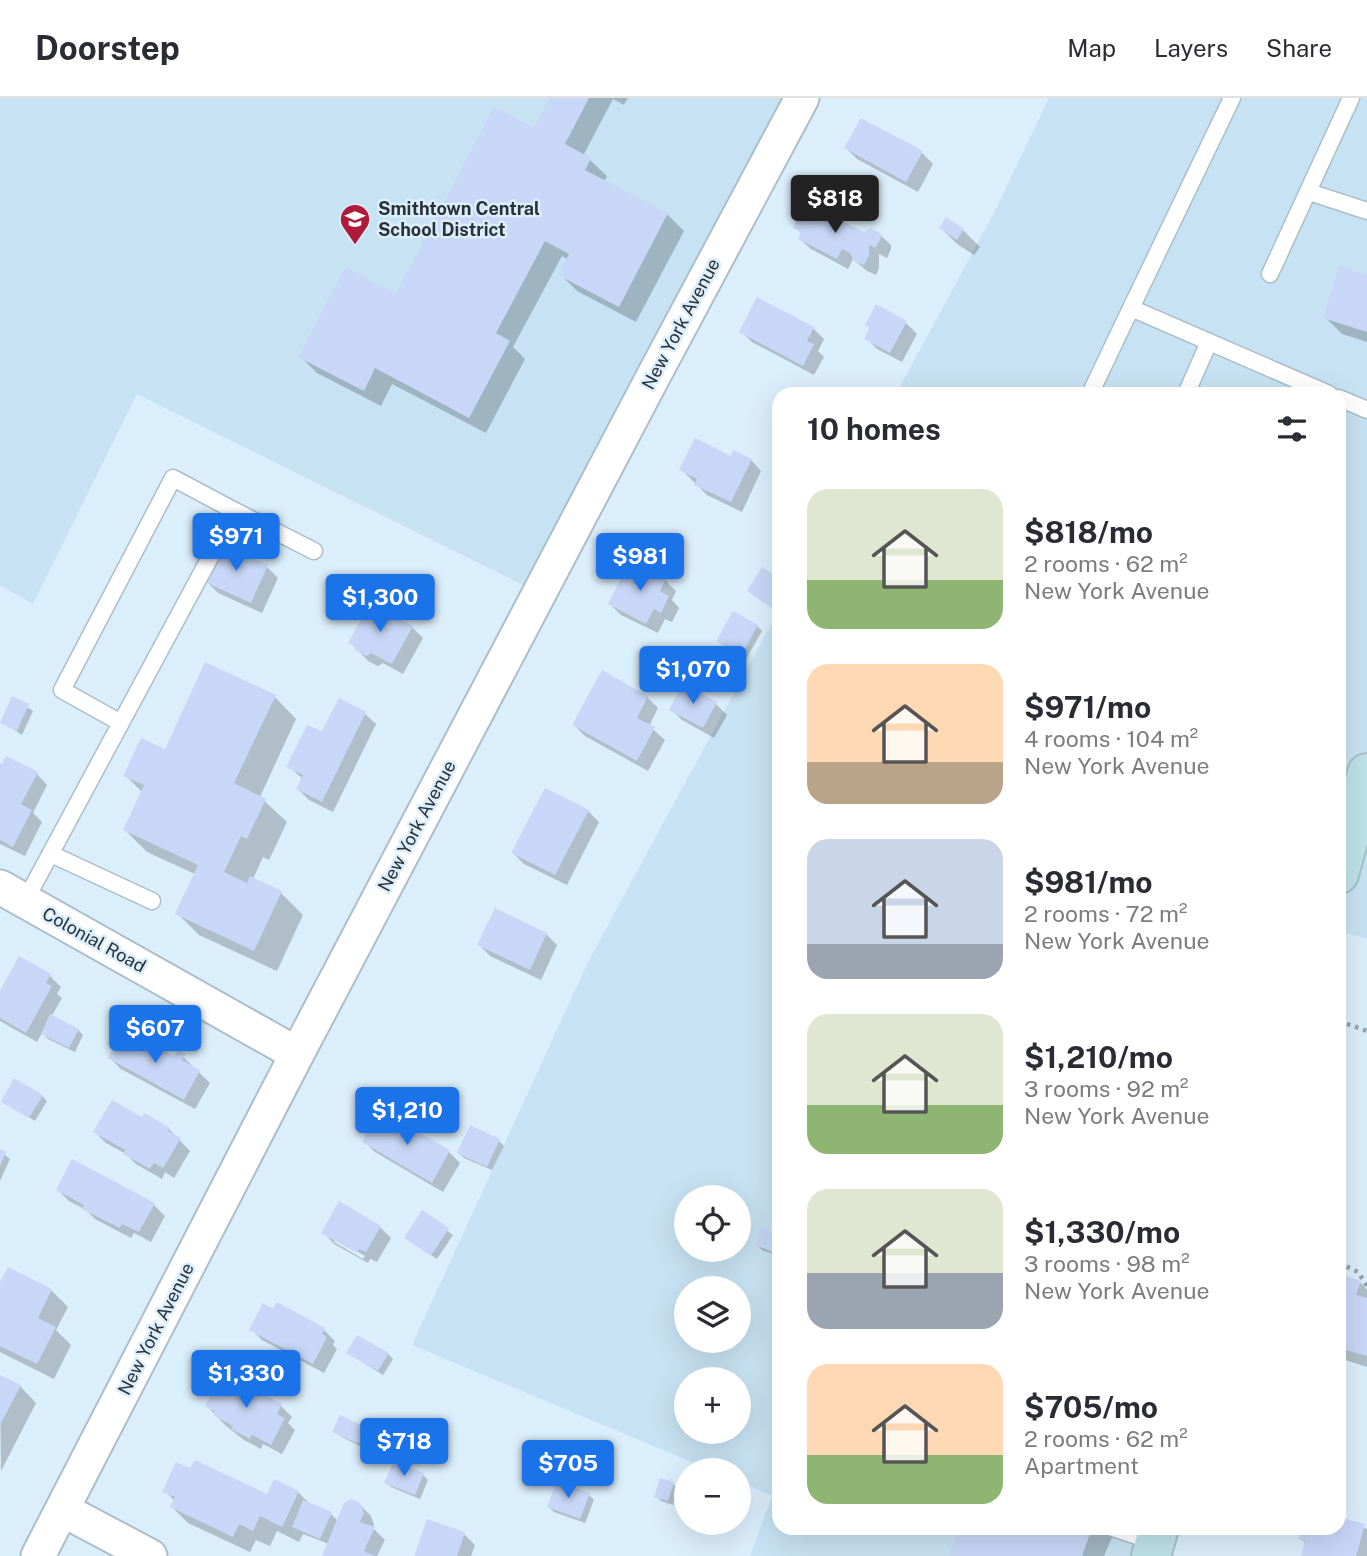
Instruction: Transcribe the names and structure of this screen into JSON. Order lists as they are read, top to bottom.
{
  "streets": {
    "street": ["New York Avenue", "Colonial Road"]
  },
  "crossings": [
    ["New York Avenue", "Colonial Road"]
  ],
  "places": {
    "school or university": ["Smithtown Central School District"]
  },
  "page": {
    "header": "Doorstep",
    "nav": ["Map", "Layers", "Share"],
    "price": [
      "$818",
      "$971",
      "$981",
      "$1,300",
      "$1,070",
      "$607",
      "$1,210",
      "$1,330",
      "$718",
      "$705"
    ],
    "heading": "10 homes",
    "list": [
      {
        "name": "$818/mo",
        "note": "2 rooms · 62 m² · New York Avenue"
      },
      {
        "name": "$971/mo",
        "note": "4 rooms · 104 m² · New York Avenue"
      },
      {
        "name": "$981/mo",
        "note": "2 rooms · 72 m² · New York Avenue"
      },
      {
        "name": "$1,210/mo",
        "note": "3 rooms · 92 m² · New York Avenue"
      },
      {
        "name": "$1,330/mo",
        "note": "3 rooms · 98 m² · New York Avenue"
      },
      {
        "name": "$705/mo",
        "note": "2 rooms · 62 m² · Apartment"
      }
    ],
    "map_buttons": ["+", "−"]
  }
}
